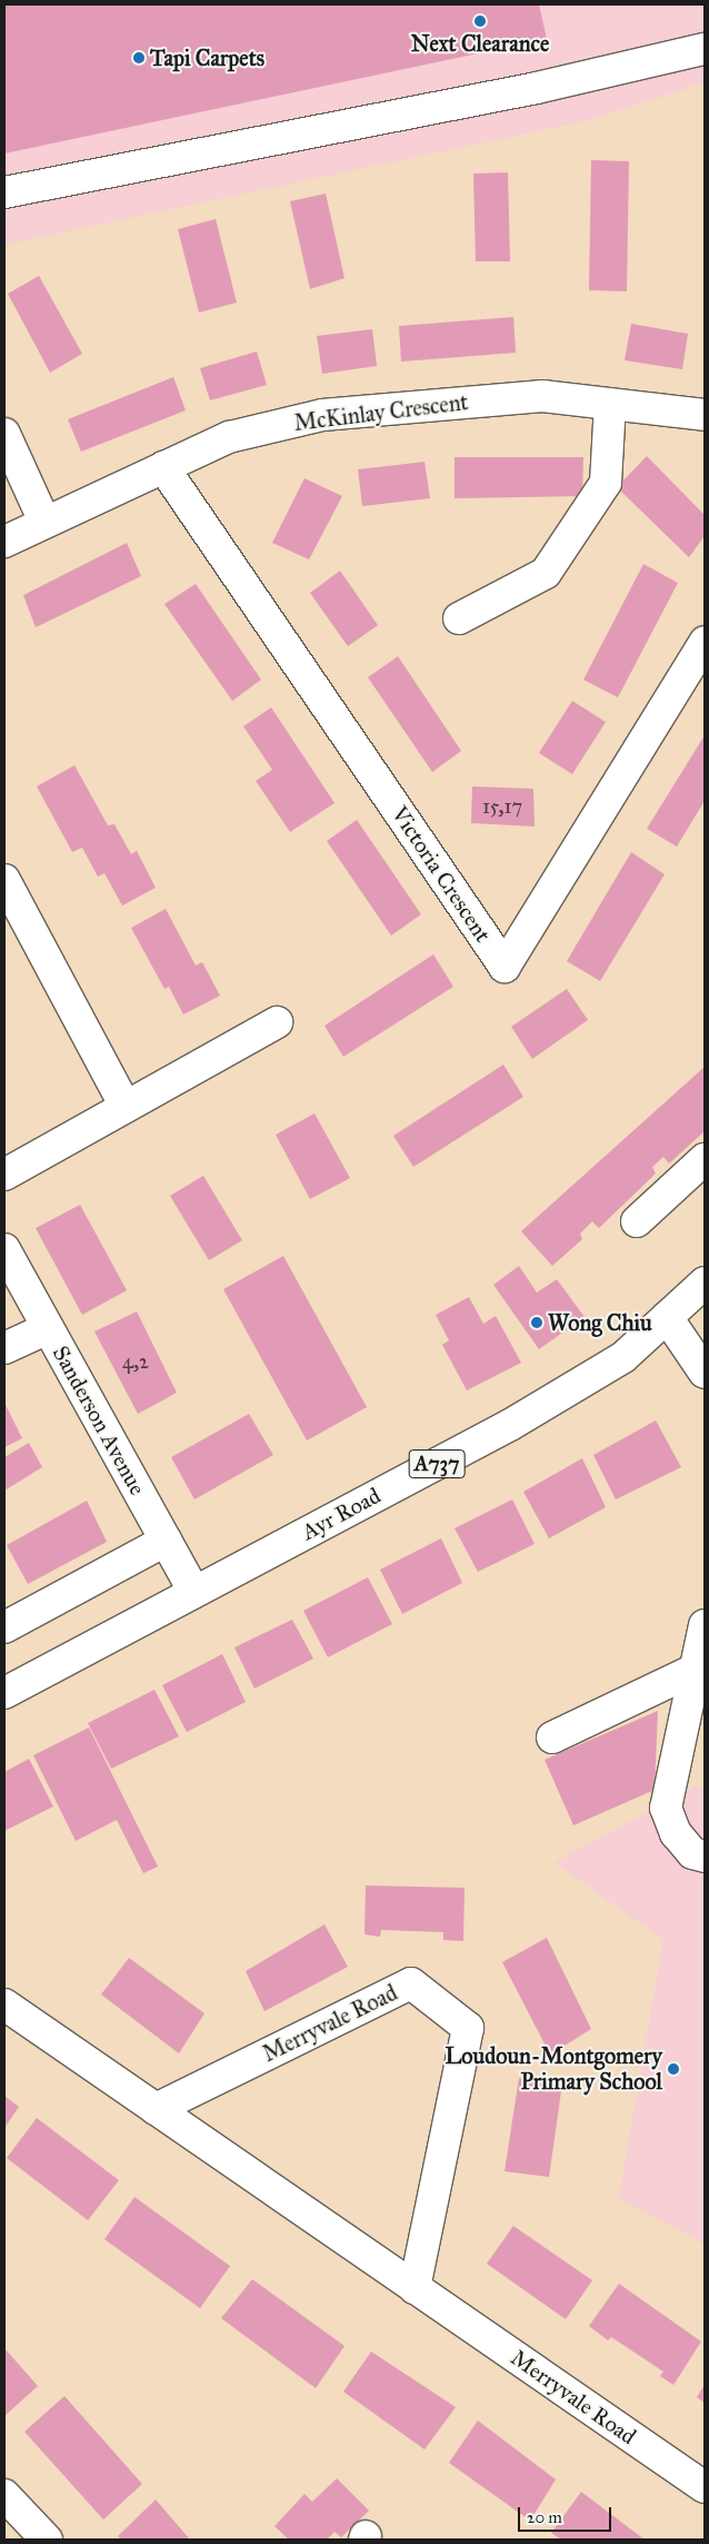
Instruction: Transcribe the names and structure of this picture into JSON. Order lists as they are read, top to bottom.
{
  "streets": {
    "street": [
      "McKinlay Crescent",
      "Victoria Crescent",
      "Sanderson Avenue",
      "A737",
      "Ayr Road",
      "Merryvale Road"
    ]
  },
  "crossings": [
    ["McKinlay Crescent", "Victoria Crescent"],
    ["Sanderson Avenue", "Ayr Road"],
    ["A737", "Ayr Road"]
  ],
  "places": [
    "Next Clearance",
    "Tapi Carpets",
    "Wong Chiu",
    "Loudoun-Montgomery Primary School"
  ],
  "house_numbers": ["15,17", "4,2"],
  "scale_bar": "20 m"
}
